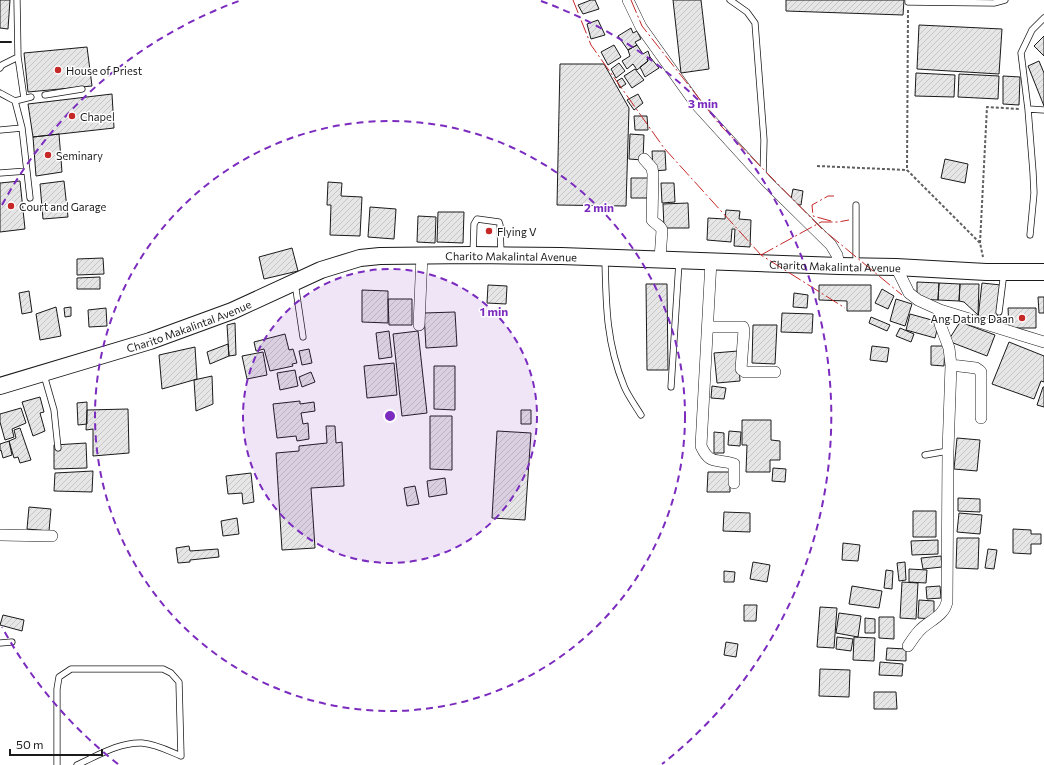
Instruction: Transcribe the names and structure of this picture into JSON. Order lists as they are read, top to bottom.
{
  "streets": {
    "main road": ["Charito Makalintal Avenue"]
  },
  "places": [
    "House of Priest",
    "Chapel",
    "Seminary",
    "Court and Garage",
    "Flying V",
    "Ang Dating Daan"
  ],
  "scale_bar": "50 m",
  "rings": ["3 min", "2 min", "1 min"]
}
